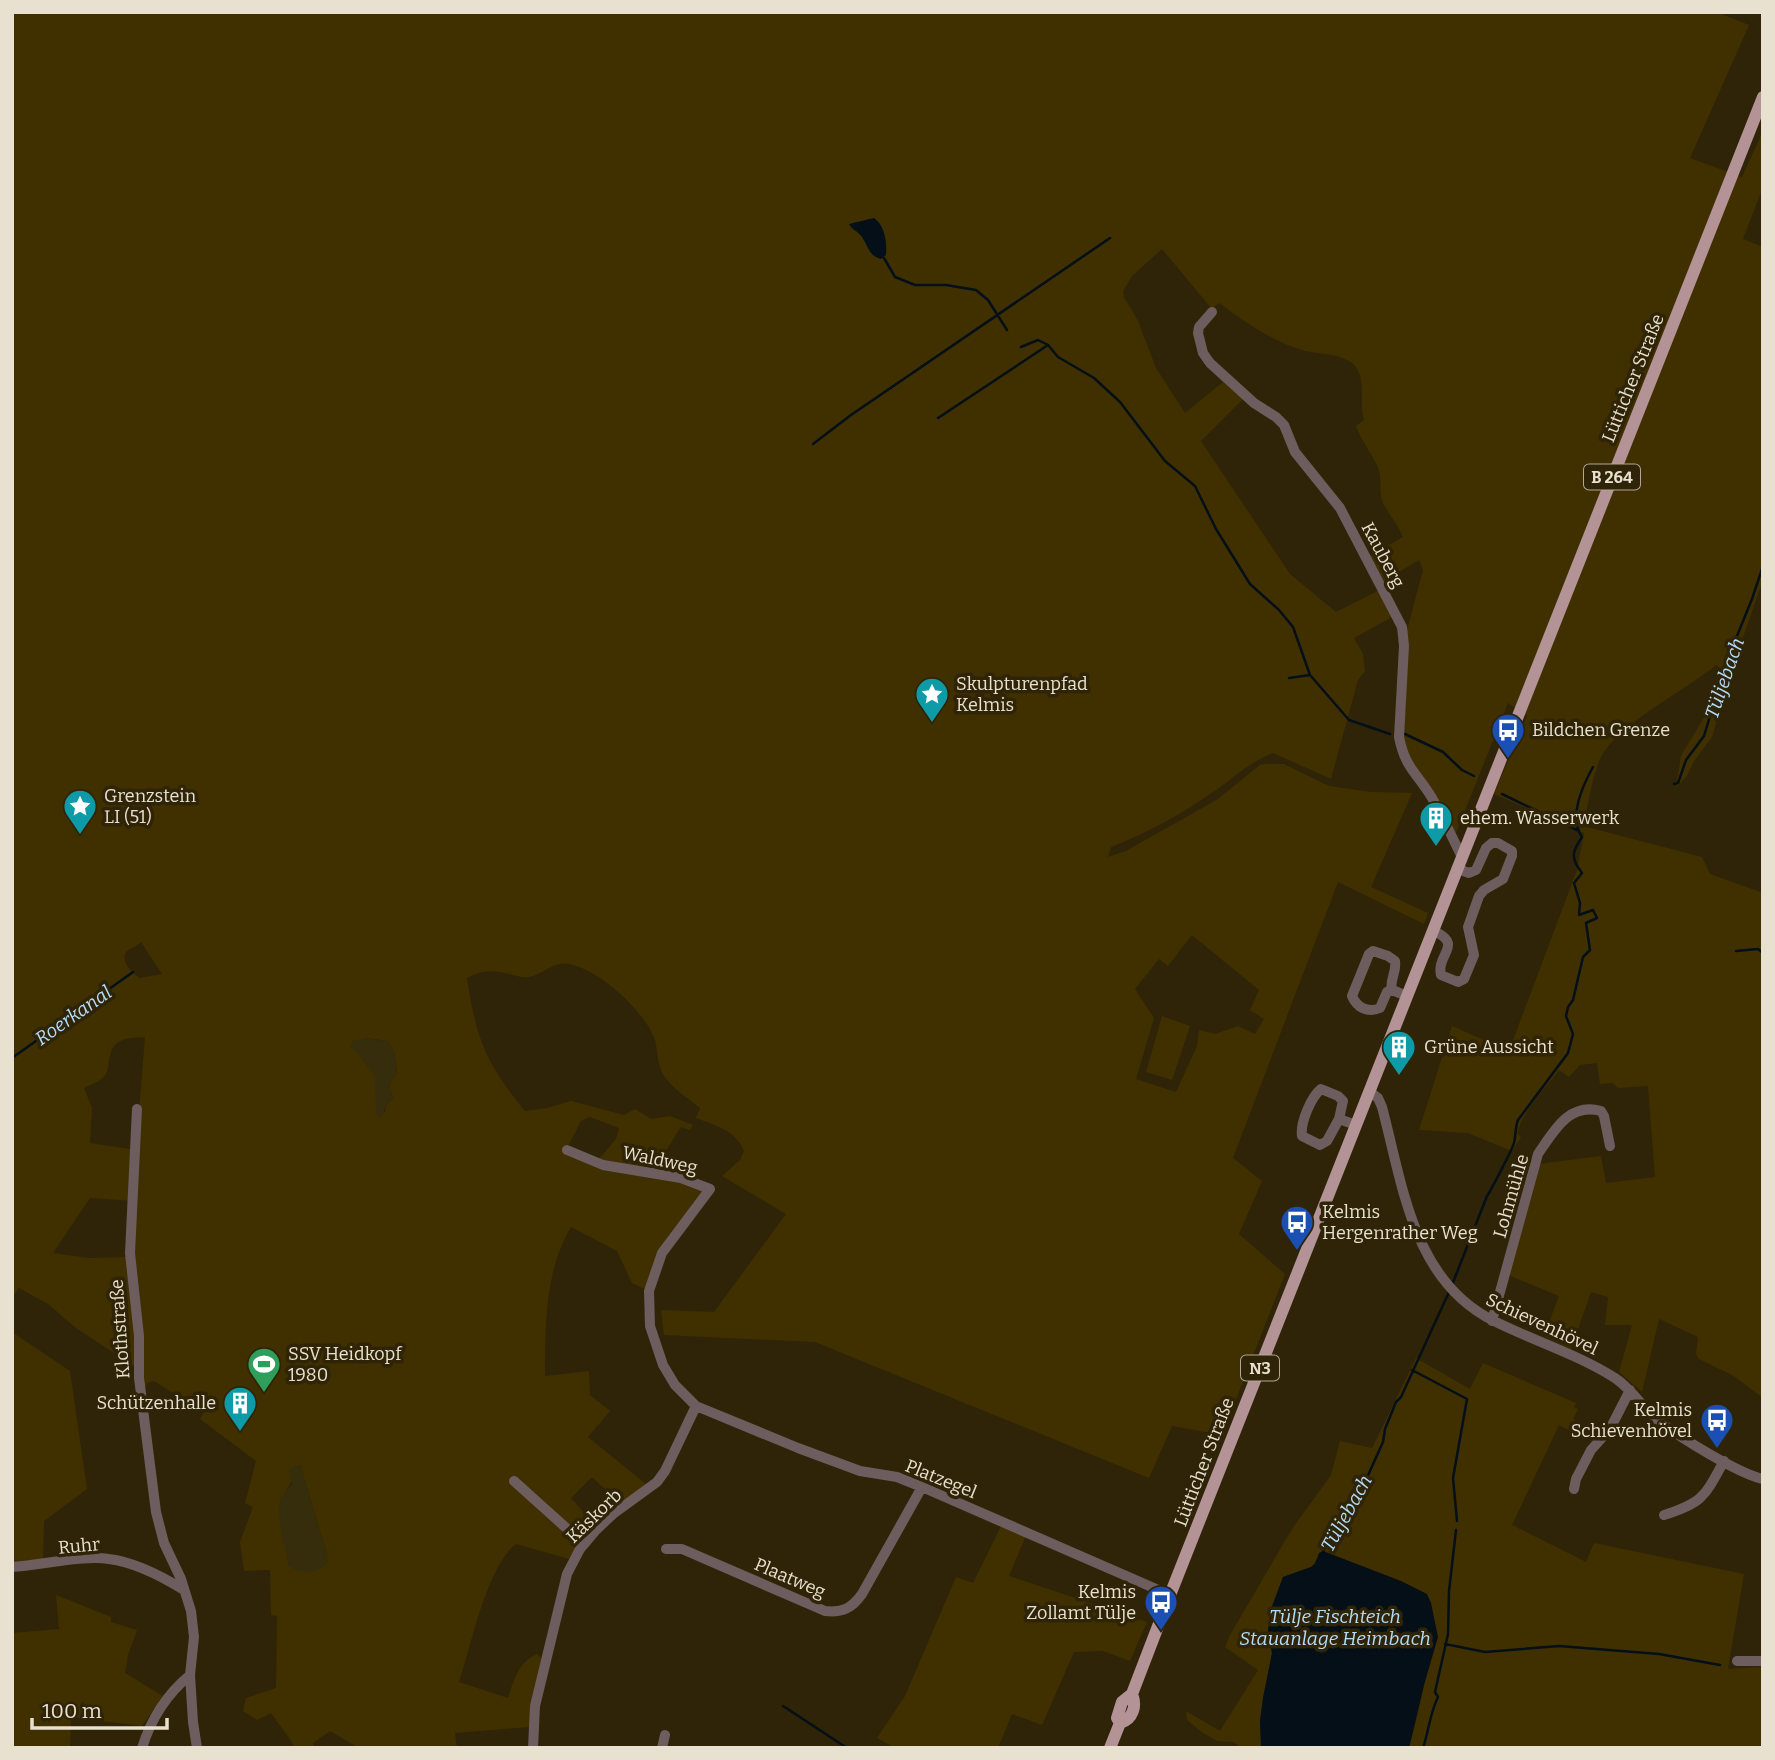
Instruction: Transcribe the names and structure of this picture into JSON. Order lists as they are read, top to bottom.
{
  "streets": {
    "main road": ["Lütticher Straße", "B 264", "N3"],
    "street": [
      "Kauberg",
      "Waldweg",
      "Lohmühle",
      "Schievenhövel",
      "Klothstraße",
      "Platzegel",
      "Käskorb",
      "Ruhr",
      "Plaatweg"
    ]
  },
  "crossings": [
    ["Lütticher Straße", "Kauberg"],
    ["Lütticher Straße", "Schievenhövel"],
    ["Lütticher Straße", "Platzegel"],
    ["Waldweg", "Platzegel"],
    ["Waldweg", "Käskorb"],
    ["Lohmühle", "Schievenhövel"],
    ["Klothstraße", "Ruhr"],
    ["Platzegel", "Käskorb"],
    ["Platzegel", "Plaatweg"]
  ],
  "water": ["Tüljebach", "Roerkanal", "Tülje Fischteich Stauanlage Heimbach"],
  "places": {
    "place": ["Skulpturenpfad Kelmis", "Grenzstein LI (51)"],
    "bus stop": [
      "Bildchen Grenze",
      "Kelmis Hergenrather Weg",
      "Kelmis Schievenhövel",
      "Kelmis Zollamt Tülje"
    ],
    "building": ["ehem. Wasserwerk", "Grüne Aussicht", "Schützenhalle"],
    "sports": ["SSV Heidkopf 1980"]
  },
  "scale_bar": "100 m"
}
